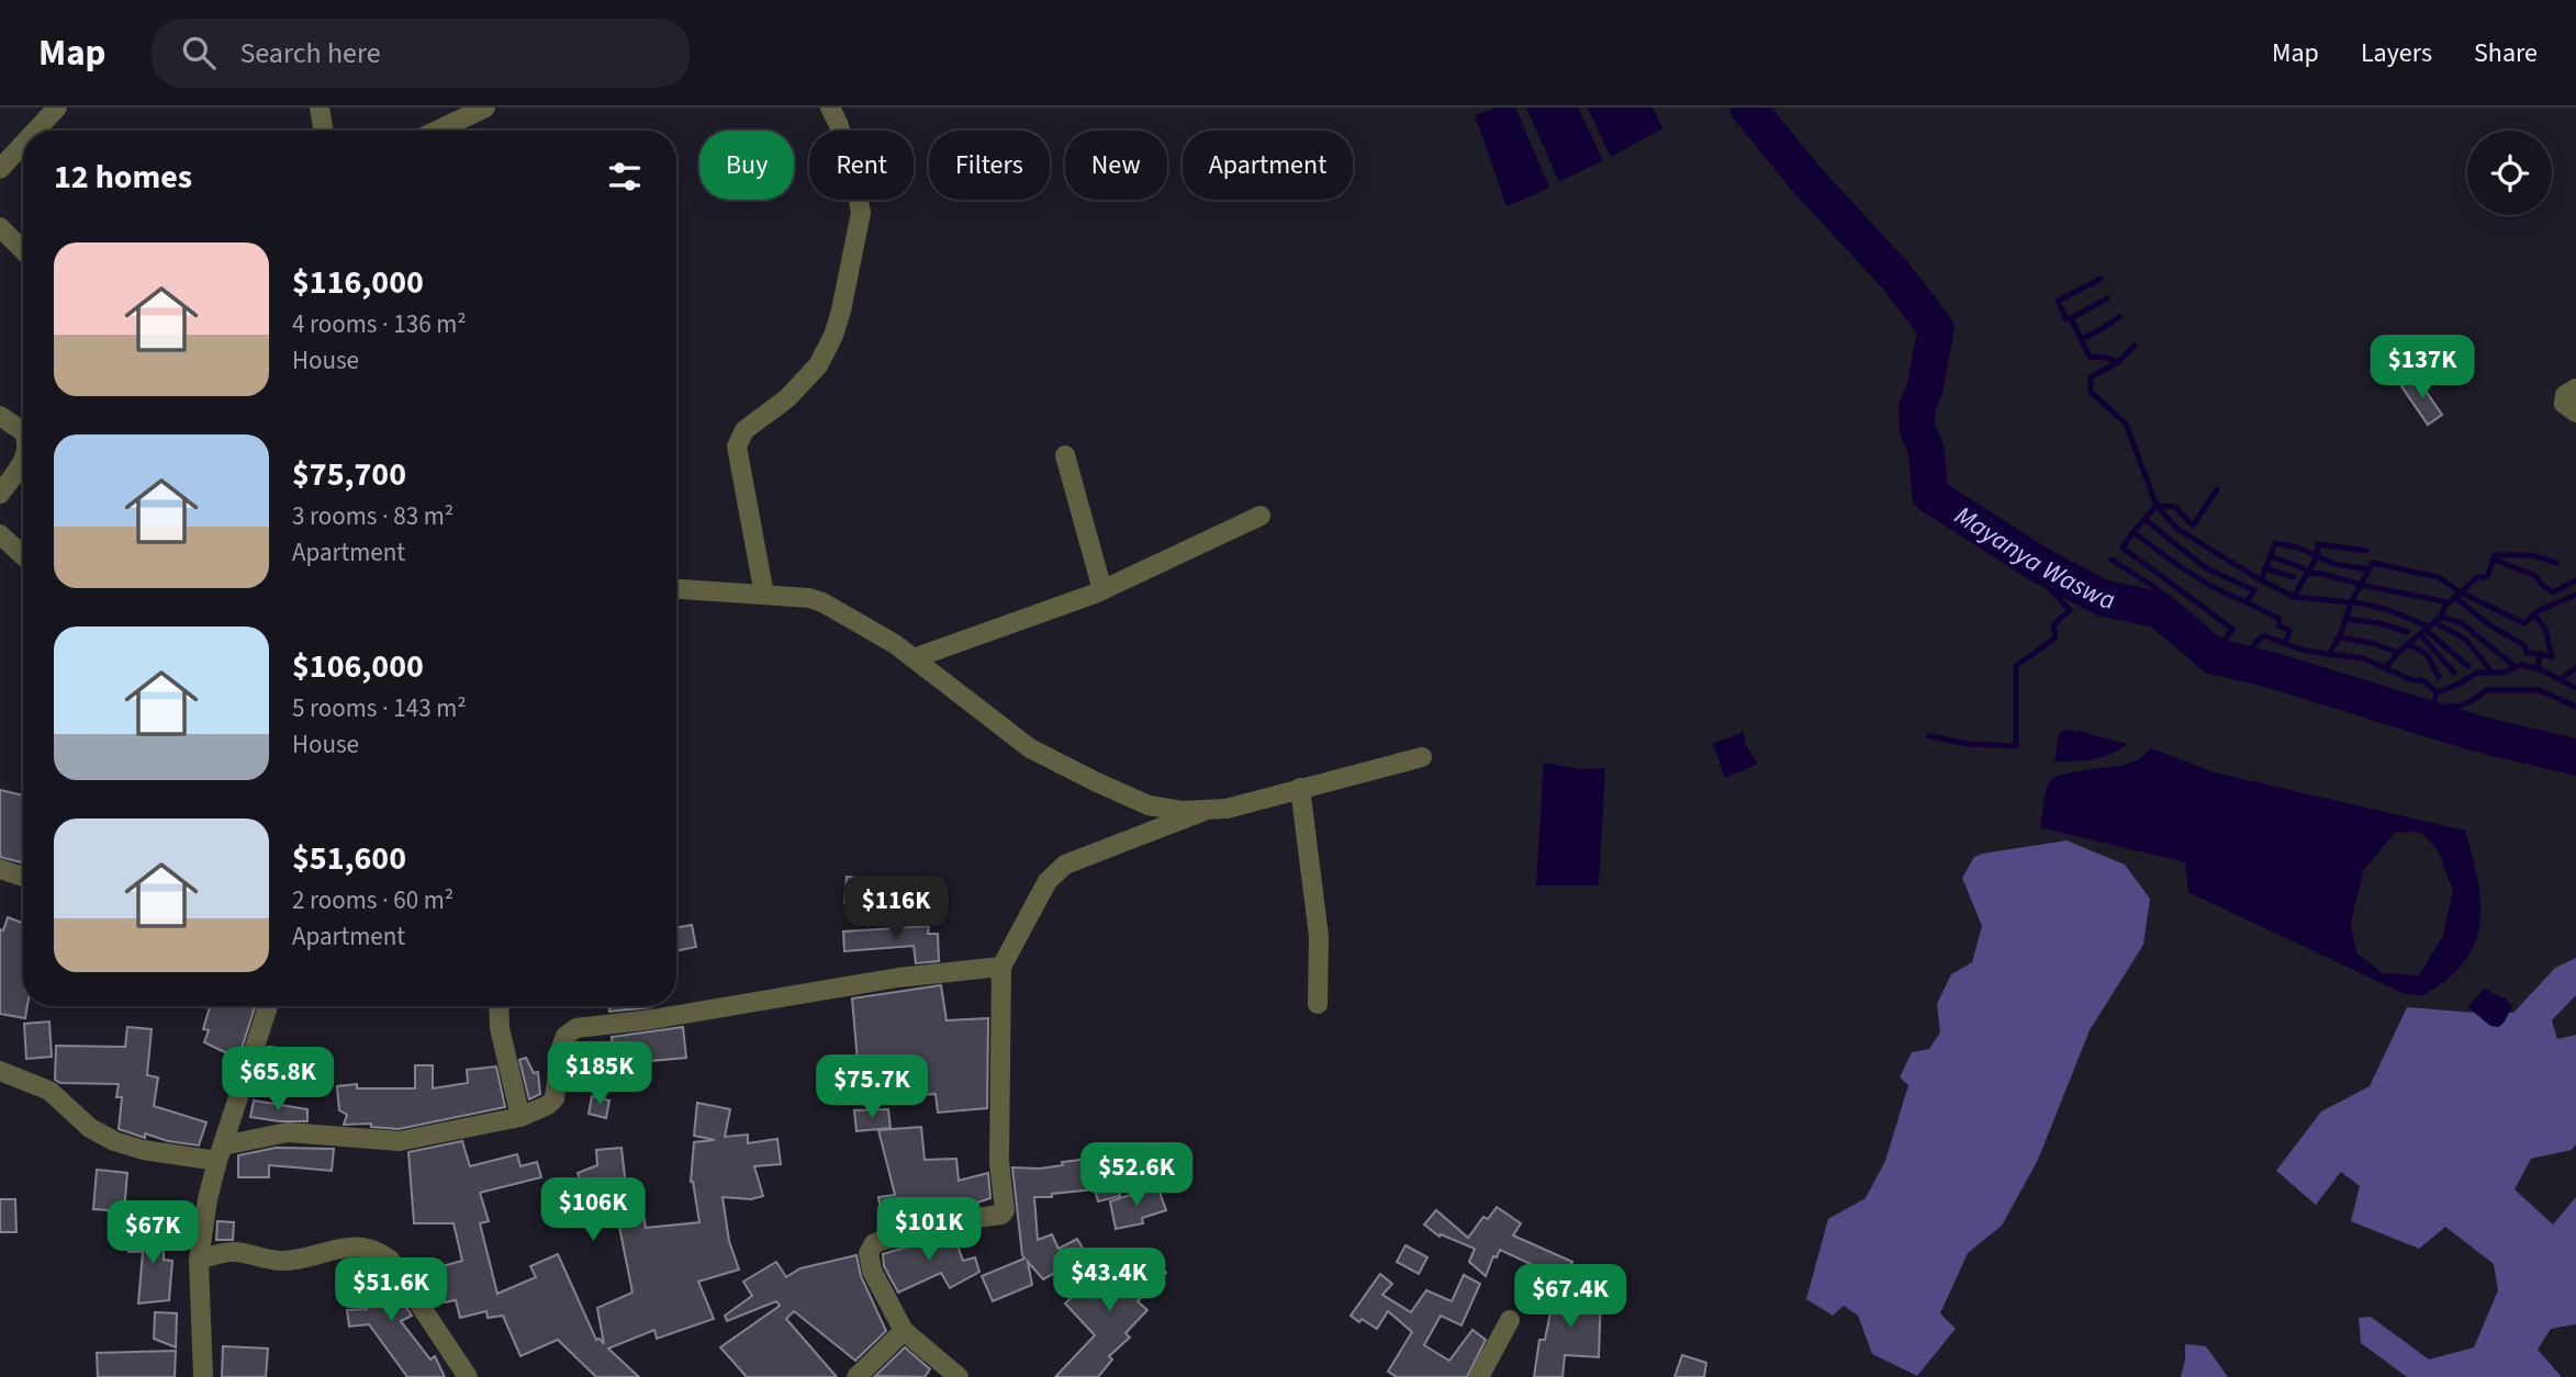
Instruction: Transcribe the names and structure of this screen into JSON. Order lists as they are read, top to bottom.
{
  "water": ["Mayanya Waswa"],
  "page": {
    "header": "Map",
    "search": "Search here",
    "nav": ["Map", "Layers", "Share"],
    "chip": [
      "Buy",
      "Rent",
      "Filters",
      "New",
      "Apartment"
    ],
    "heading": "12 homes",
    "list": [
      {
        "name": "$116,000",
        "note": "4 rooms · 136 m² · House"
      },
      {
        "name": "$75,700",
        "note": "3 rooms · 83 m² · Apartment"
      },
      {
        "name": "$106,000",
        "note": "5 rooms · 143 m² · House"
      },
      {
        "name": "$51,600",
        "note": "2 rooms · 60 m² · Apartment"
      }
    ],
    "price": [
      "$137K",
      "$116K",
      "$185K",
      "$65.8K",
      "$75.7K",
      "$52.6K",
      "$106K",
      "$101K",
      "$67K",
      "$43.4K",
      "$51.6K",
      "$67.4K"
    ]
  }
}
